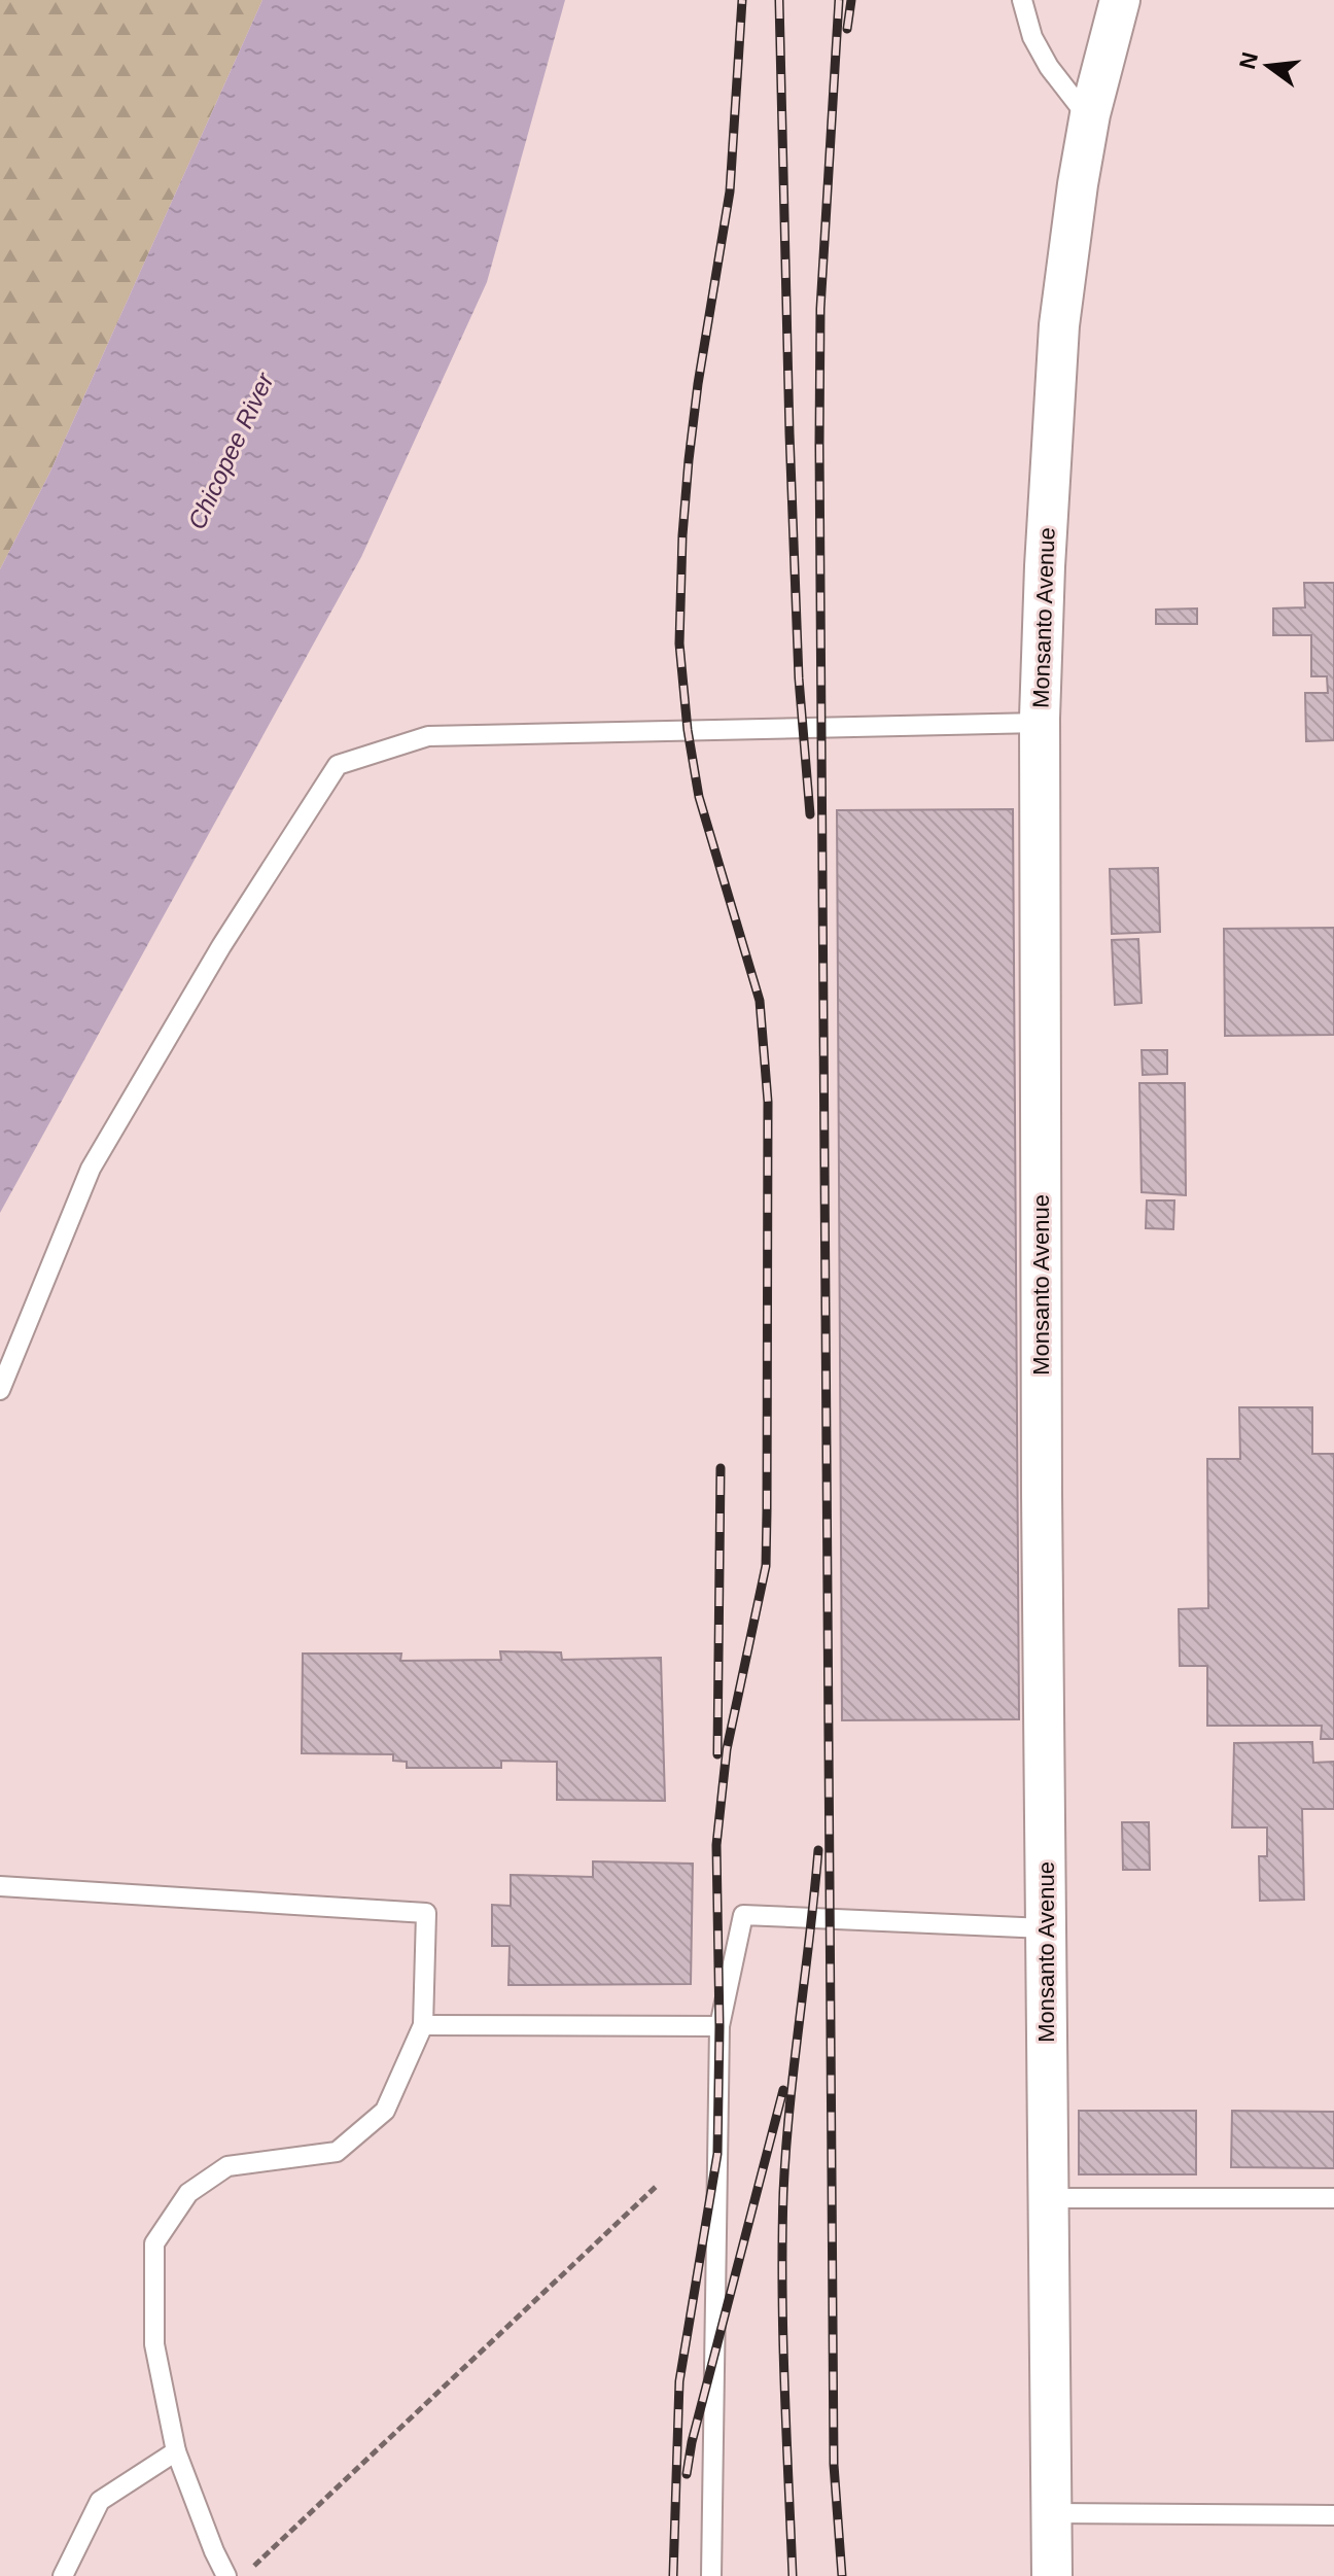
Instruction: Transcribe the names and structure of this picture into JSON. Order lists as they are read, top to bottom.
{
  "streets": {
    "street": ["Monsanto Avenue"]
  },
  "water": ["Chicopee River"],
  "north": "left"
}
